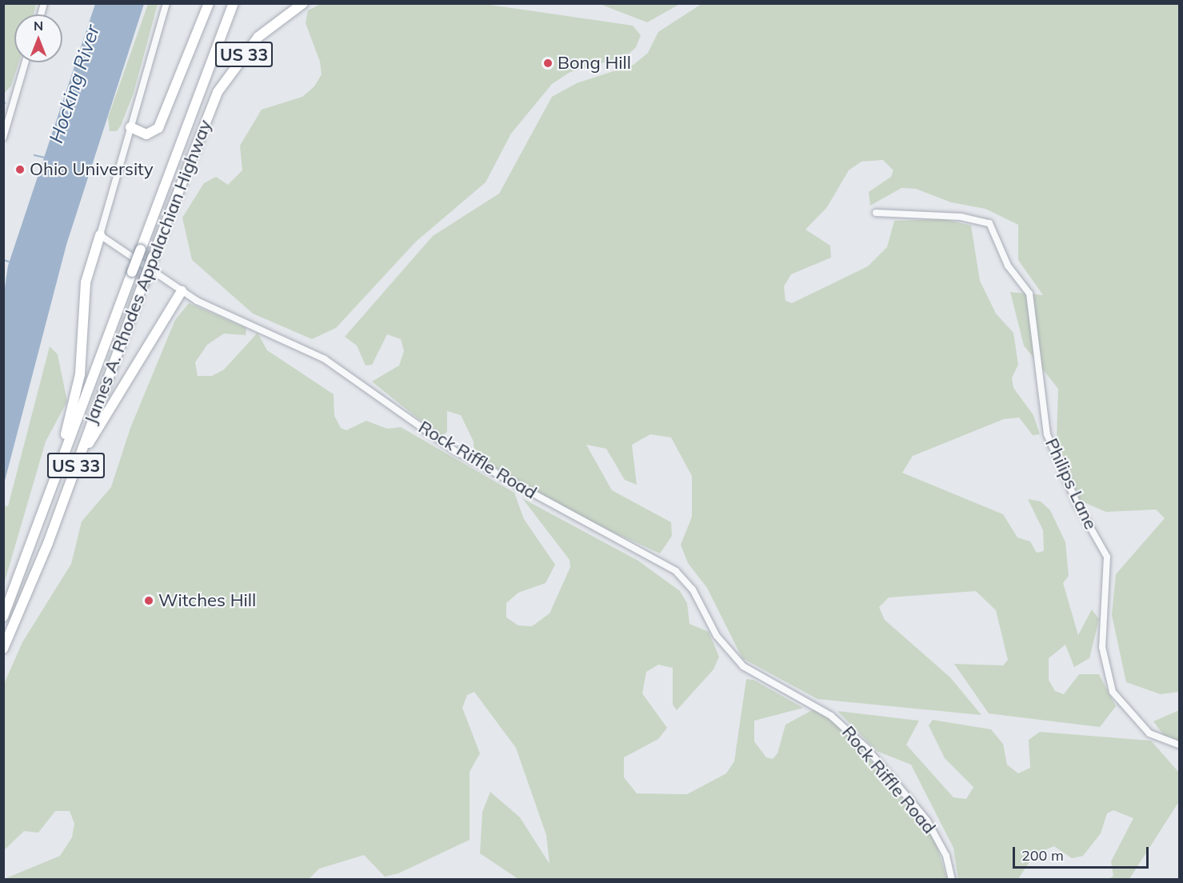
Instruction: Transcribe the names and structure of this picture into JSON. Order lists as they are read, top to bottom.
{
  "streets": {
    "highway": ["US 33", "James A. Rhodes Appalachian Highway"],
    "street": ["Rock Riffle Road", "Philips Lane"]
  },
  "water": ["Hocking River"],
  "places": ["Bong Hill", "Ohio University", "Witches Hill"],
  "scale_bar": "200 m",
  "north": "top"
}
